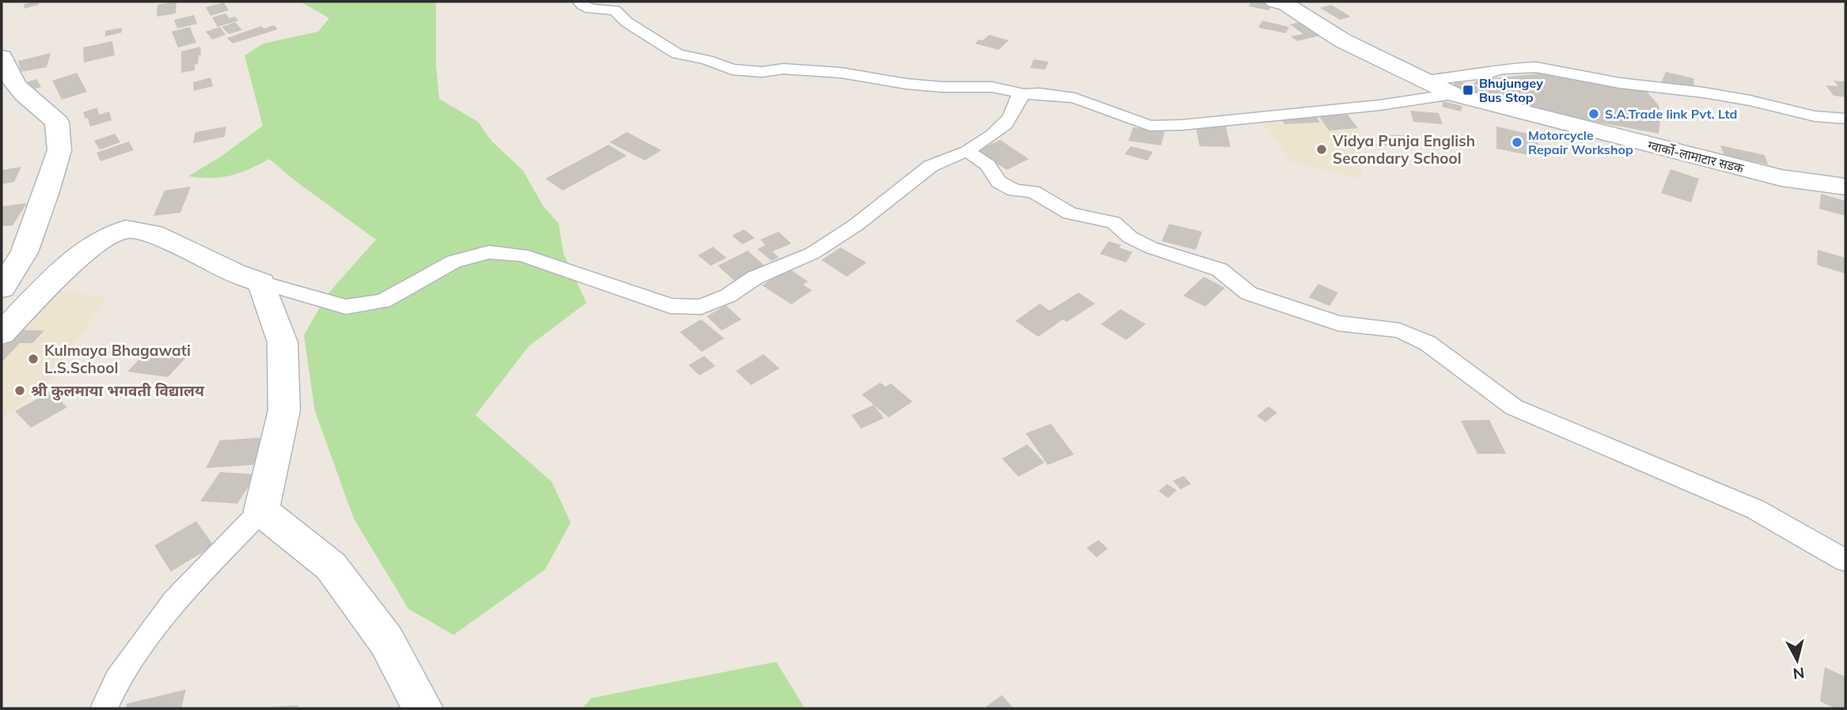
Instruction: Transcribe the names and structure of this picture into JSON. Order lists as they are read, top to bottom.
{
  "streets": {
    "main road": ["ग्वार्को-लामाटार सडक"]
  },
  "places": {
    "transit": ["Bhujungey Bus Stop"],
    "other": [
      "S.A.Trade link Pvt. Ltd",
      "Motorcycle Repair Workshop",
      "Vidya Punja English Secondary School",
      "Kulmaya Bhagawati L.S.School",
      "श्री कुलमाया भगवती विद्यालय"
    ]
  },
  "north": "bottom"
}
